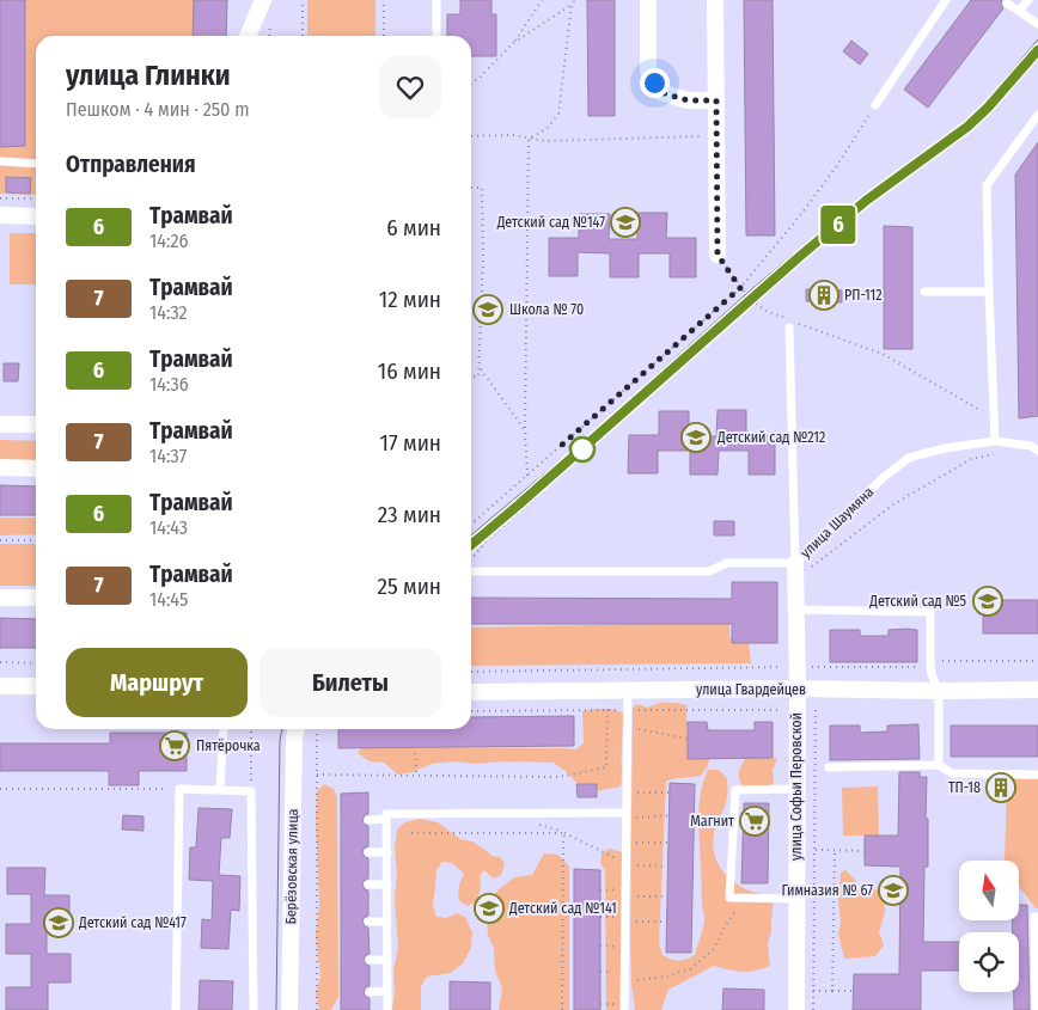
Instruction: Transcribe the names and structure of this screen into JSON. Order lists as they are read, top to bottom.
{
  "streets": {
    "street": ["улица Гвардейцев", "улица Софьи Перовской", "Берёзовская улица"],
    "lane": ["улица Шаумяна"]
  },
  "crossings": [
    ["улица Шаумяна", "улица Софьи Перовской"],
    ["улица Гвардейцев", "улица Софьи Перовской"]
  ],
  "places": {
    "school or university": [
      "Детский сад №147",
      "Школа № 70",
      "Детский сад №212",
      "Детский сад №5",
      "Гимназия № 67",
      "Детский сад №141",
      "Детский сад №417"
    ],
    "building": ["РП-112", "ТП-18"],
    "supermarket": ["Пятёрочка", "Магнит"]
  },
  "lines": ["tram line 6"],
  "north": "top",
  "page": {
    "on_map": "6",
    "heading": [
      ["улица Глинки", "Пешком · 4 мин · 250 m"],
      "Отправления"
    ],
    "list": [
      {
        "mark": "6",
        "name": "Трамвай",
        "note": "14:26",
        "value": "6 мин"
      },
      {
        "mark": "7",
        "name": "Трамвай",
        "note": "14:32",
        "value": "12 мин"
      },
      {
        "mark": "6",
        "name": "Трамвай",
        "note": "14:36",
        "value": "16 мин"
      },
      {
        "mark": "7",
        "name": "Трамвай",
        "note": "14:37",
        "value": "17 мин"
      },
      {
        "mark": "6",
        "name": "Трамвай",
        "note": "14:43",
        "value": "23 мин"
      },
      {
        "mark": "7",
        "name": "Трамвай",
        "note": "14:45",
        "value": "25 мин"
      }
    ],
    "buttons": ["Маршрут", "Билеты"]
  }
}
